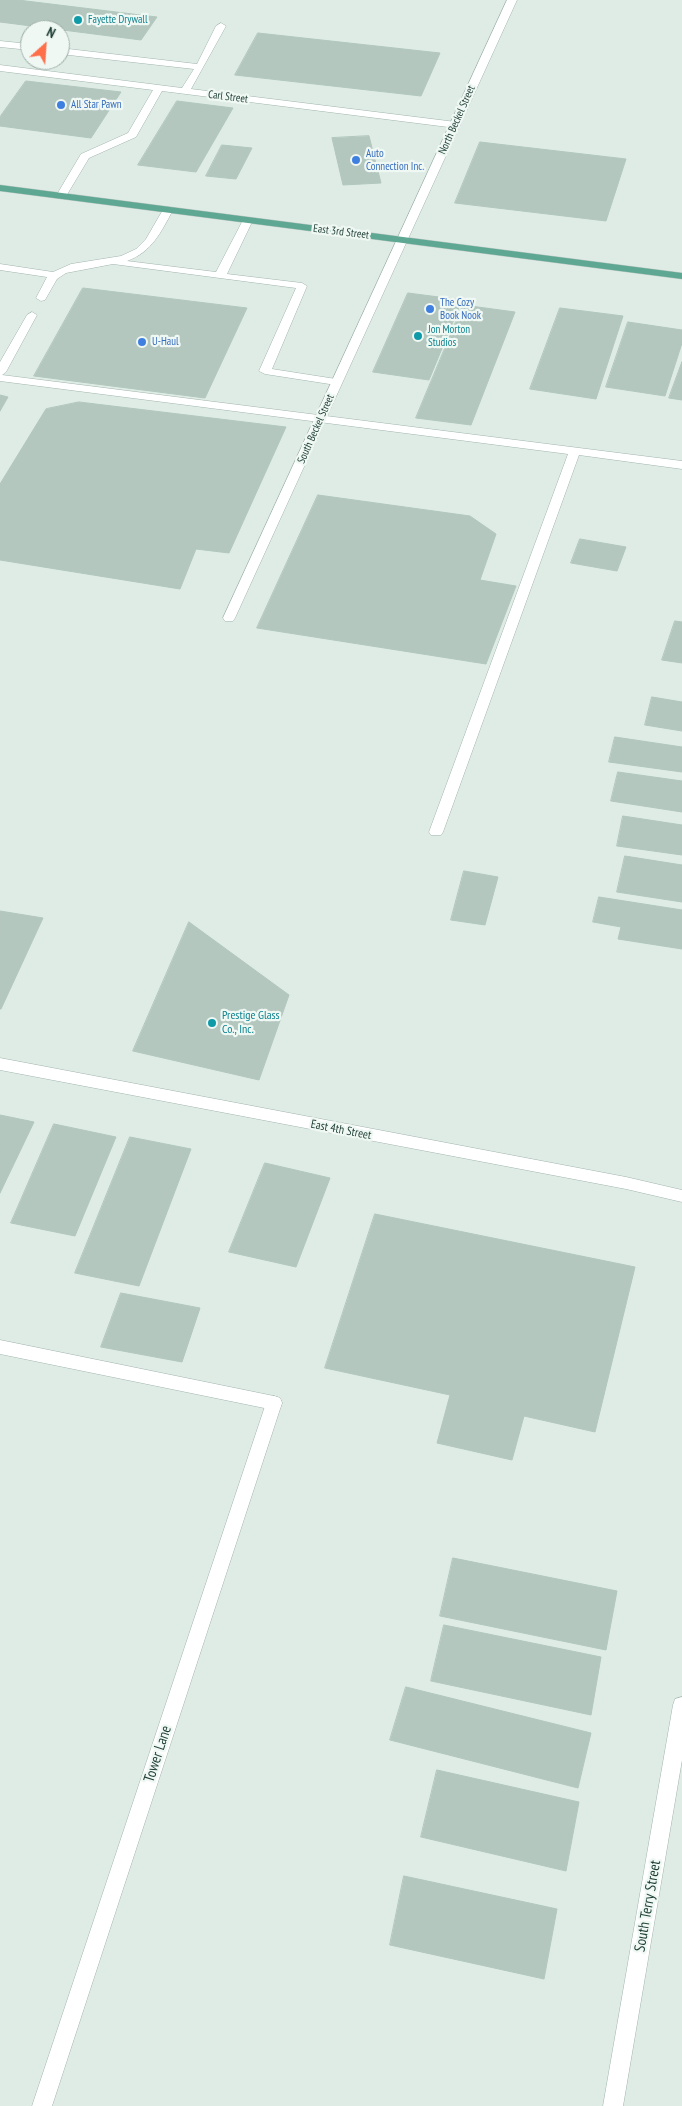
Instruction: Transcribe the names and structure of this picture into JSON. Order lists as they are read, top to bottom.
{
  "streets": {
    "main road": ["East 3rd Street"],
    "street": [
      "Carl Street",
      "North Beckel Street",
      "South Beckel Street",
      "East 4th Street",
      "Tower Lane",
      "South Terry Street"
    ]
  },
  "crossings": [
    ["Carl Street", "North Beckel Street"],
    ["North Beckel Street", "East 3rd Street"],
    ["North Beckel Street", "South Beckel Street"],
    ["East 3rd Street", "South Beckel Street"]
  ],
  "places": [
    "Fayette Drywall",
    "All Star Pawn",
    "Auto Connection Inc.",
    "The Cozy Book Nook",
    "Jon Morton Studios",
    "U-Haul",
    "Prestige Glass Co., Inc."
  ],
  "north": "top right"
}
